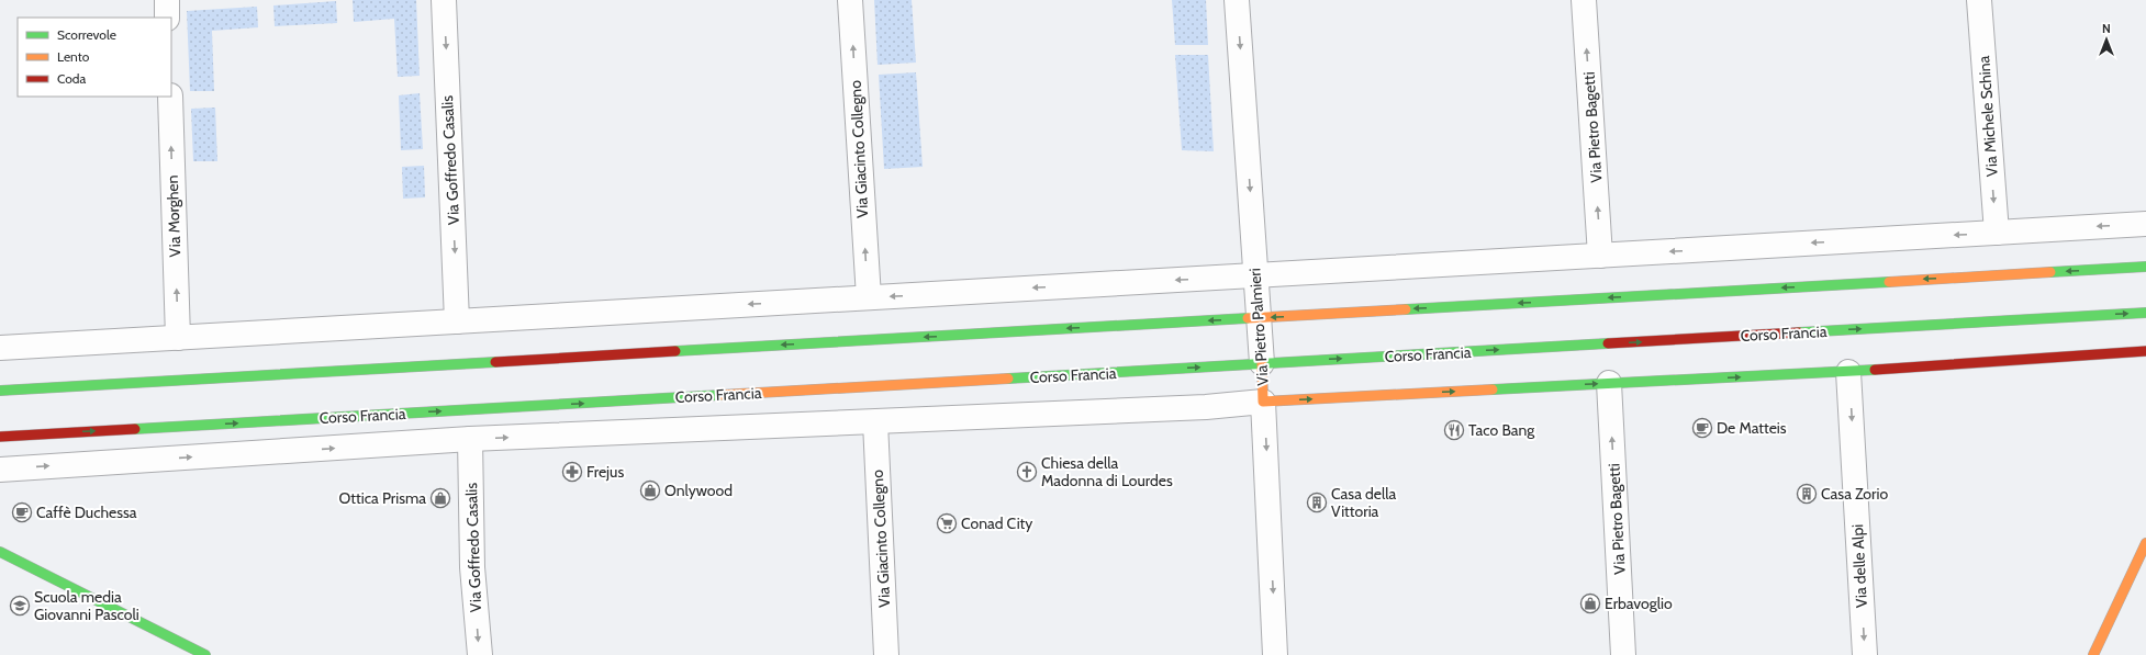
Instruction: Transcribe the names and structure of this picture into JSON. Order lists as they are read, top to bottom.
{
  "streets": {
    "main road": ["Via Pietro Palmieri", "Corso Francia"],
    "street": [
      "Via Michele Schina",
      "Via Pietro Bagetti",
      "Via Giacinto Collegno",
      "Via Goffredo Casalis",
      "Via Morghen",
      "Via delle Alpi"
    ]
  },
  "crossings": [
    ["Via Pietro Bagetti", "Corso Francia"],
    ["Via Giacinto Collegno", "Corso Francia"],
    ["Via Goffredo Casalis", "Corso Francia"],
    ["Via Pietro Palmieri", "Corso Francia"],
    ["Corso Francia", "Via delle Alpi"]
  ],
  "one_way": [
    "Via Michele Schina",
    "Via Pietro Bagetti",
    "Via Giacinto Collegno",
    "Via Goffredo Casalis",
    "Via Morghen",
    "Via Pietro Palmieri",
    "Via delle Alpi"
  ],
  "places": {
    "cafe": ["De Matteis", "Caffè Duchessa"],
    "restaurant": ["Taco Bang"],
    "pharmacy": ["Frejus"],
    "church": ["Chiesa della Madonna di Lourdes"],
    "shop": ["Onlywood", "Ottica Prisma", "Erbavoglio"],
    "building": ["Casa Zorio", "Casa della Vittoria"],
    "supermarket": ["Conad City"],
    "school or university": ["Scuola media Giovanni Pascoli"]
  },
  "legend": ["Scorrevole", "Lento", "Coda"],
  "north": "top"
}
